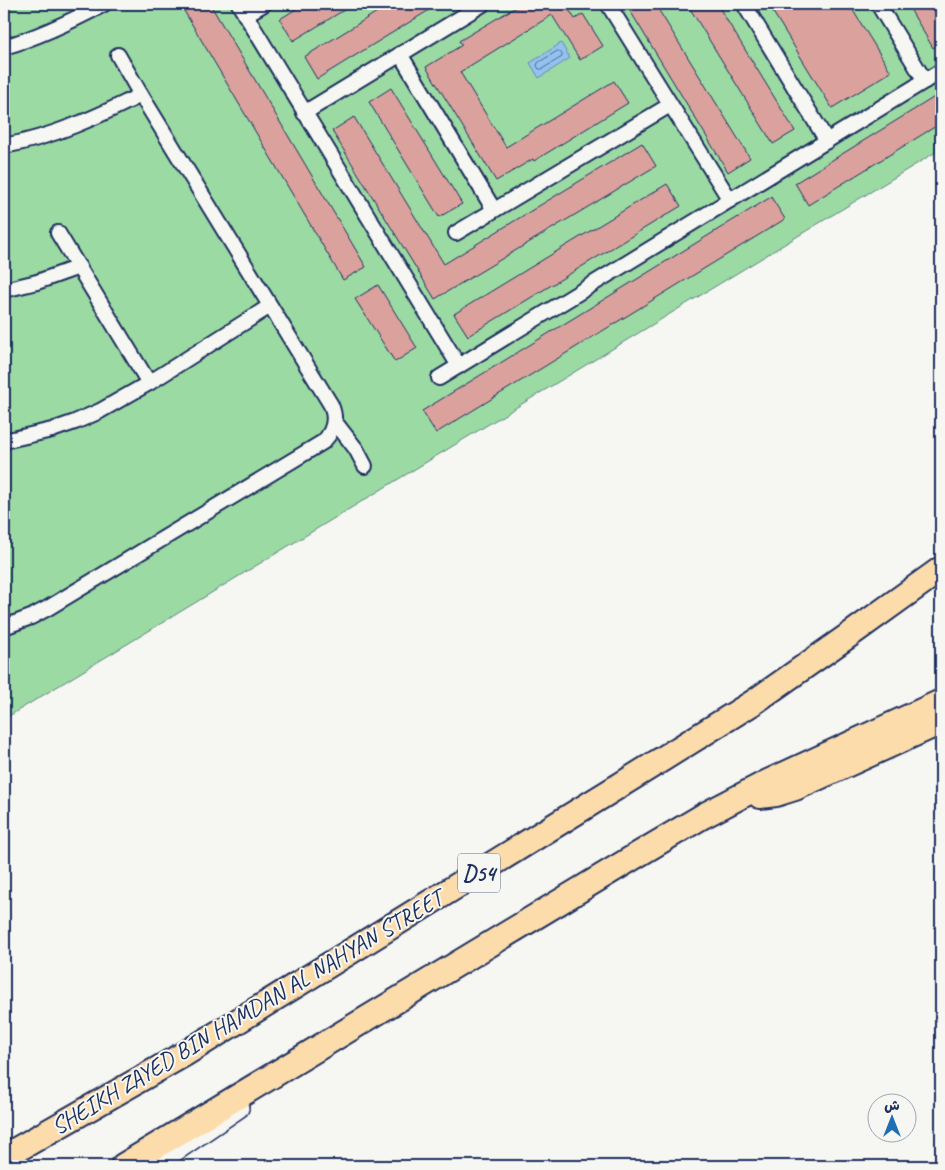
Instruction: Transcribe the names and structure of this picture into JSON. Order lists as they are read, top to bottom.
{
  "streets": {
    "highway": ["D54", "SHEIKH ZAYED BIN HAMDAN AL NAHYAN STREET"]
  },
  "north": "top"
}
